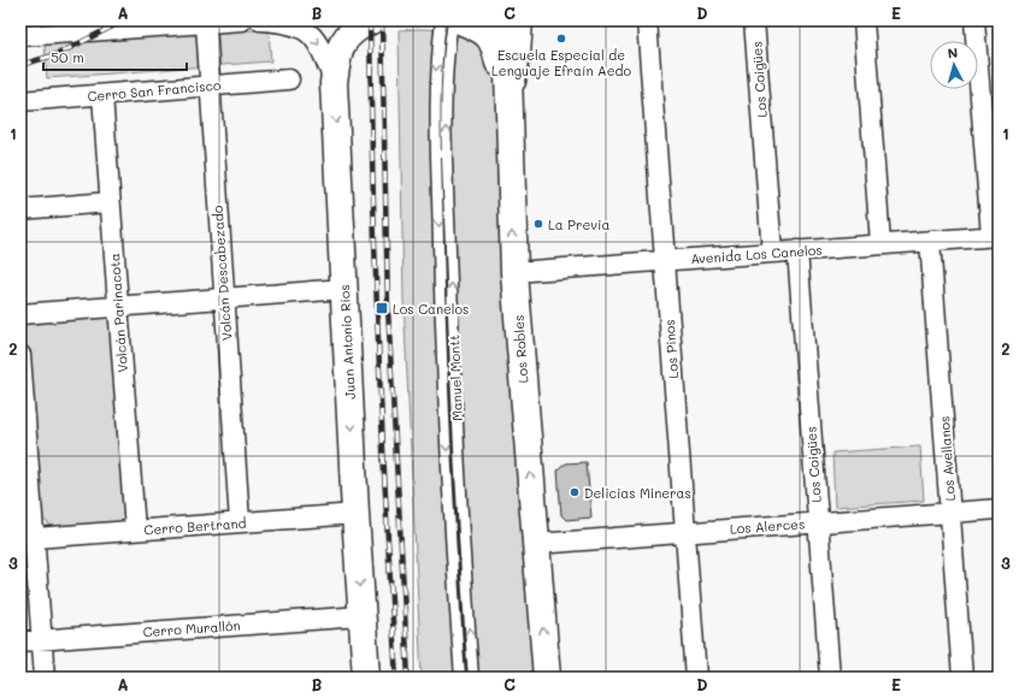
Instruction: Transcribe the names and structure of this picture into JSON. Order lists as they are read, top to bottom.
{
  "streets": {
    "main road": ["Juan Antonio Ríos", "Los Robles"],
    "street": [
      "Los Coigües",
      "Cerro San Francisco",
      "Avenida Los Canelos",
      "Volcán Descabezado",
      "Volcán Parinacota",
      "Los Pinos",
      "Los Avellanos",
      "Cerro Bertrand",
      "Los Alerces",
      "Cerro Murallón"
    ],
    "lane": ["Manuel Montt"]
  },
  "crossings": [
    ["Los Coigües", "Avenida Los Canelos"],
    ["Los Coigües", "Los Alerces"],
    ["Cerro San Francisco", "Volcán Descabezado"],
    ["Cerro San Francisco", "Volcán Parinacota"],
    ["Avenida Los Canelos", "Los Robles"],
    ["Avenida Los Canelos", "Los Pinos"],
    ["Avenida Los Canelos", "Los Avellanos"],
    ["Volcán Descabezado", "Cerro Bertrand"],
    ["Volcán Parinacota", "Cerro Bertrand"],
    ["Juan Antonio Ríos", "Cerro Bertrand"],
    ["Juan Antonio Ríos", "Cerro Murallón"],
    ["Los Robles", "Los Alerces"],
    ["Los Pinos", "Los Alerces"],
    ["Los Avellanos", "Los Alerces"]
  ],
  "one_way": ["Juan Antonio Ríos", "Los Robles"],
  "places": {
    "other": ["Escuela Especial de Lenguaje Efraín Aedo", "La Previa", "Delicias Mineras"],
    "transit": ["Los Canelos"]
  },
  "scale_bar": "50 m",
  "north": "top",
  "grid": {
    "columns": [
      "A",
      "B",
      "C",
      "D",
      "E"
    ],
    "rows": ["1", "2", "3"]
  }
}
